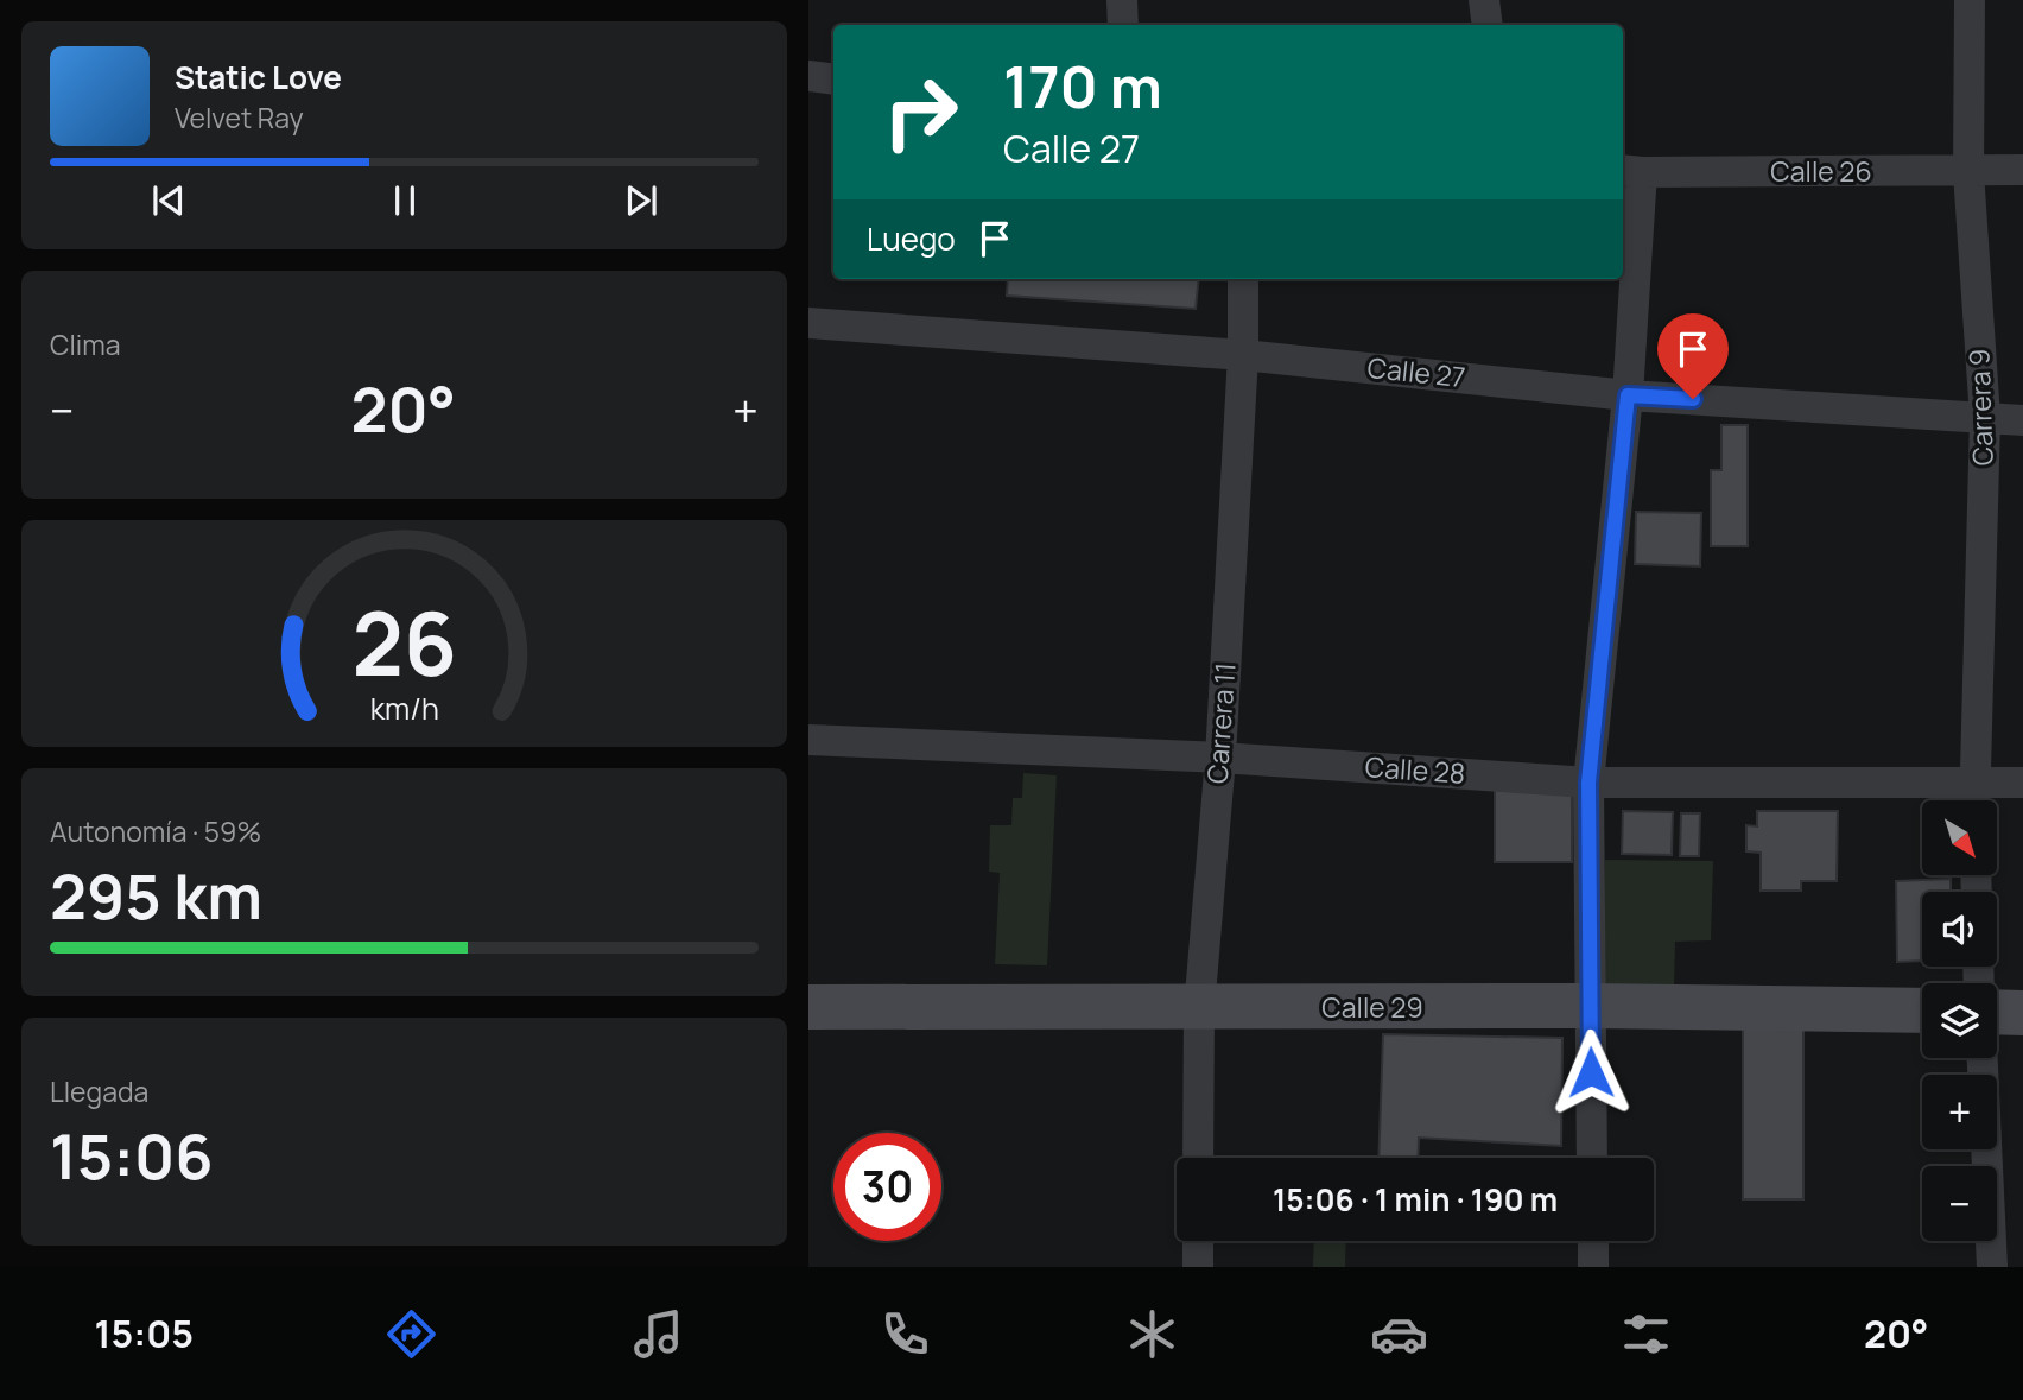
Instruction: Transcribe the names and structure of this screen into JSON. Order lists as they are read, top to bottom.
{
  "streets": {
    "street": [
      "Calle 26",
      "Calle 27",
      "Carrera 9",
      "Carrera 11",
      "Calle 28",
      "Calle 29"
    ]
  },
  "crossings": [
    ["Calle 26", "Carrera 9"],
    ["Calle 27", "Carrera 9"],
    ["Calle 27", "Carrera 11"],
    ["Carrera 9", "Calle 28"],
    ["Carrera 11", "Calle 28"],
    ["Carrera 11", "Calle 29"]
  ],
  "north": "bottom right",
  "page": {
    "turn": ["170 m", "Calle 27"],
    "song": ["Static Love", "Velvet Ray"],
    "then": "Luego",
    "tile": [
      "Clima",
      ["Autonomía · 59%", "295 km"],
      ["Llegada", "15:06"]
    ],
    "heat": ["−", "20°", "+"],
    "map_buttons": ["+", "−"],
    "limit": "30",
    "trip": "15:06 · 1 min · 190 m",
    "tabs": ["15:05", "20°"],
    "gauge": ["26", "km/h"]
  }
}
